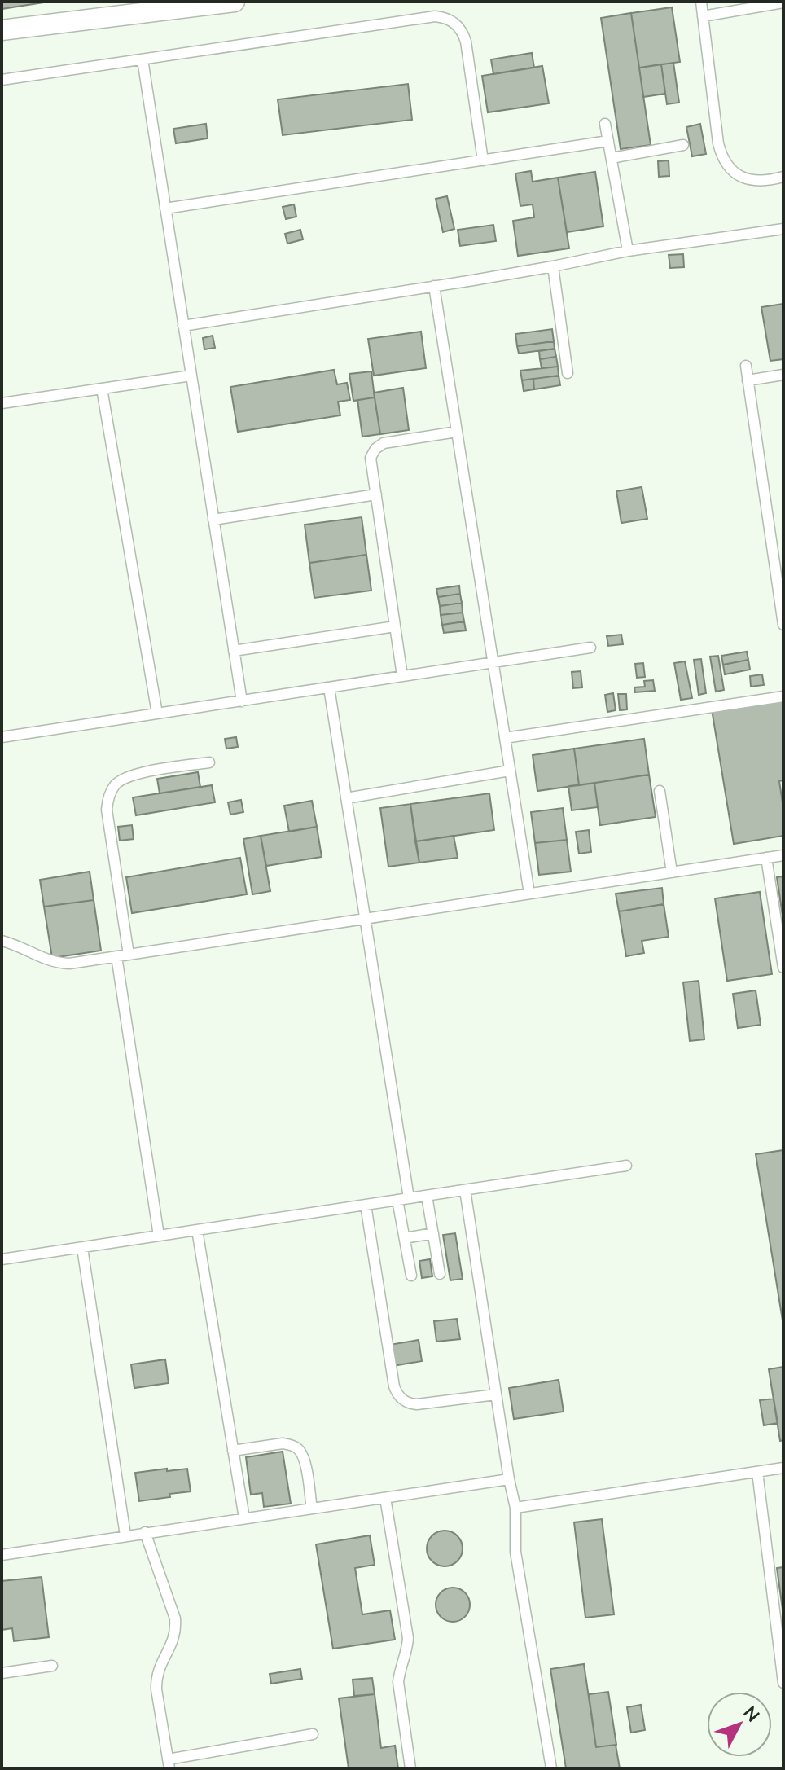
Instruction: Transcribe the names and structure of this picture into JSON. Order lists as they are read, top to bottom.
{
  "north": "top right"
}
